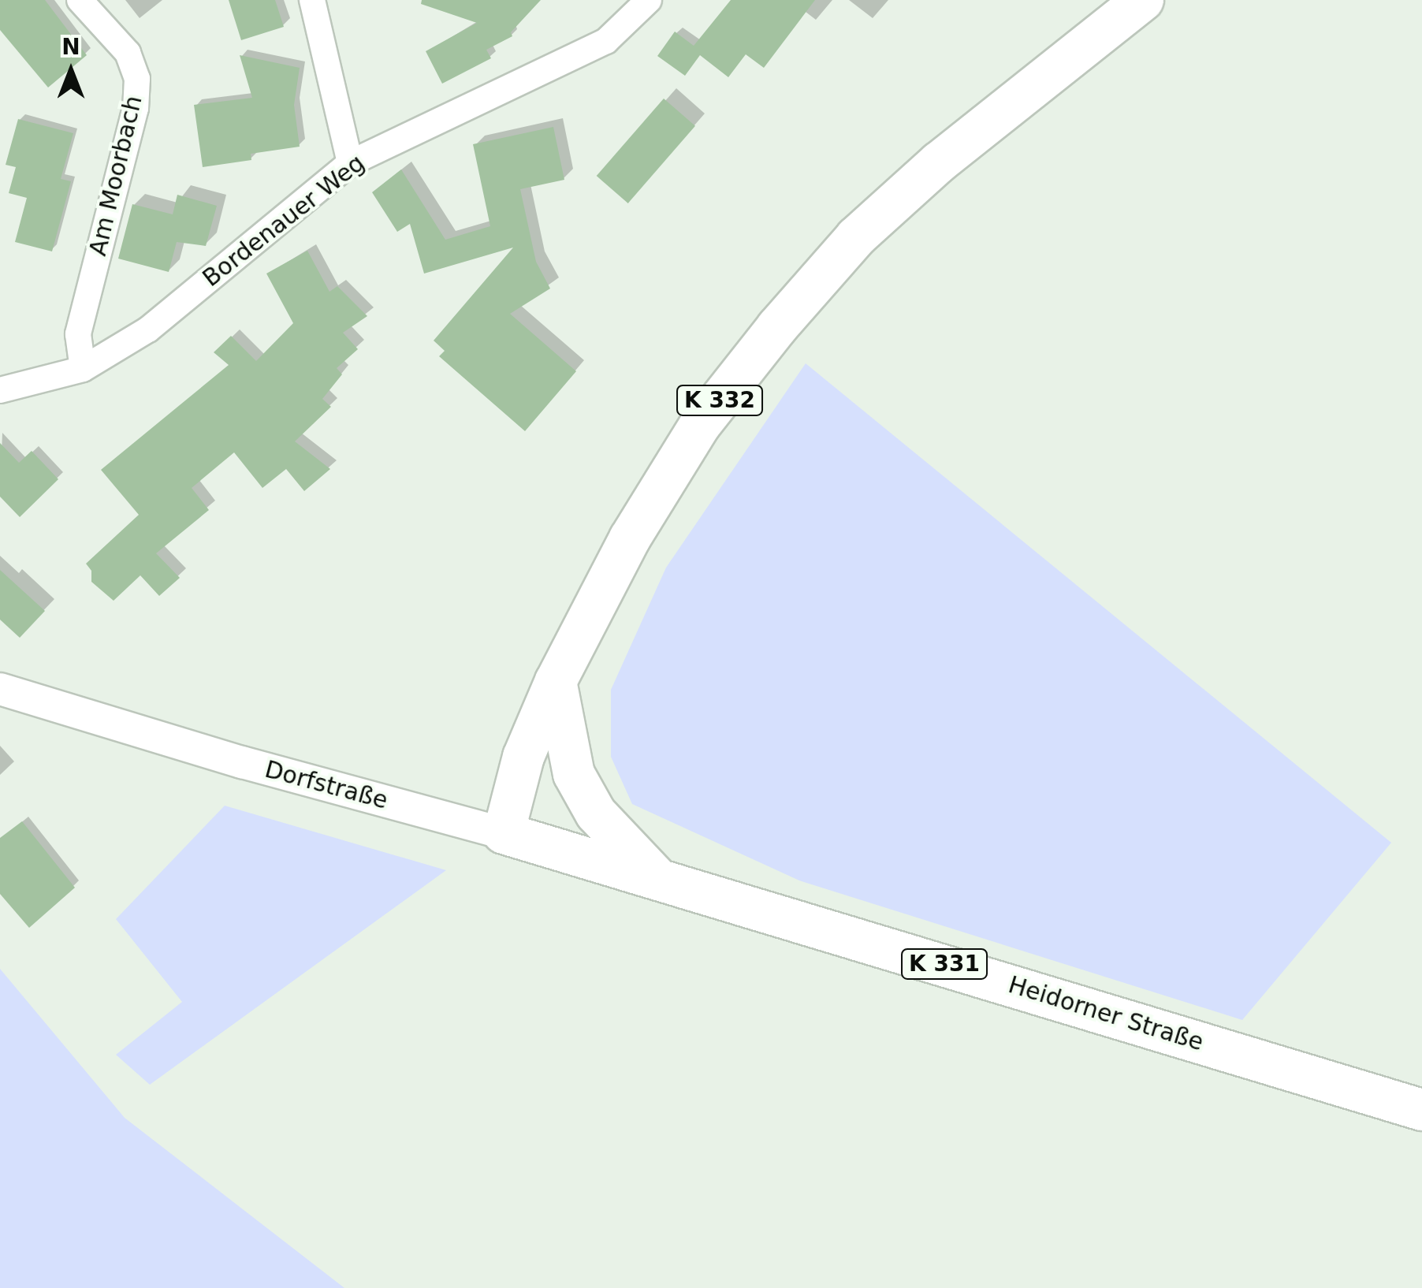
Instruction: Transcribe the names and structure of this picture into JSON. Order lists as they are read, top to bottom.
{
  "streets": {
    "main road": [
      "K 332",
      "Dorfstraße",
      "K 331",
      "Heidorner Straße"
    ],
    "street": ["Am Moorbach", "Bordenauer Weg"]
  },
  "crossings": [
    ["Am Moorbach", "Bordenauer Weg"],
    ["K 332", "Dorfstraße"],
    ["Dorfstraße", "Heidorner Straße"]
  ],
  "north": "top"
}
